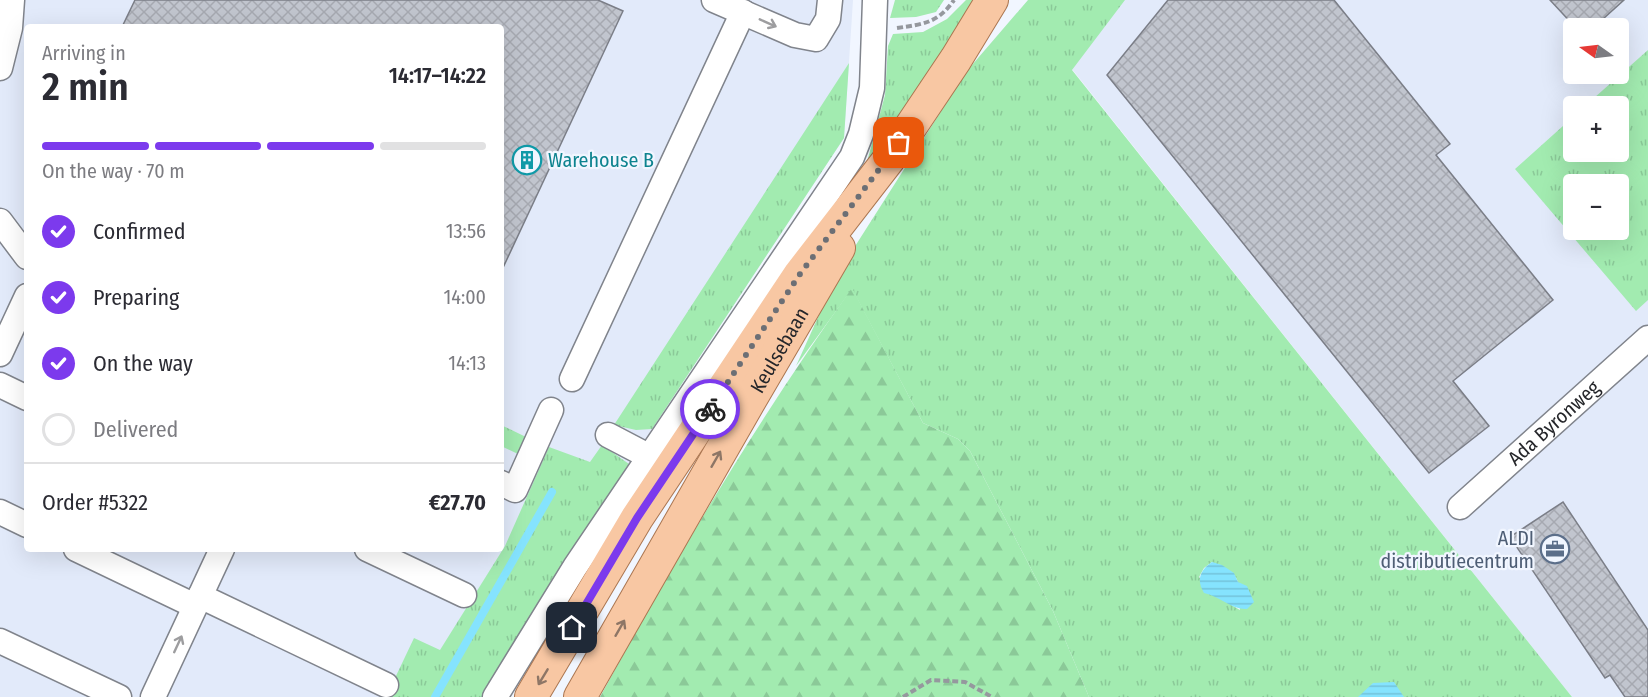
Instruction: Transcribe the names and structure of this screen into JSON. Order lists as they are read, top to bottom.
{
  "streets": {
    "main road": ["Keulsebaan"],
    "street": ["Ada Byronweg"]
  },
  "places": {
    "building": ["Warehouse B"],
    "office": ["ALDI distributiecentrum"]
  },
  "north": "left",
  "page": {
    "map_buttons": ["+", "−"],
    "heading": ["2 min", "Arriving in", "14:17–14:22"],
    "panel": ["Order #5322", "€27.70"],
    "bar": "On the way · 70 m",
    "list": [
      ["Confirmed", "13:56"],
      ["Preparing", "14:00"],
      ["On the way", "14:13"],
      "Delivered"
    ]
  }
}
